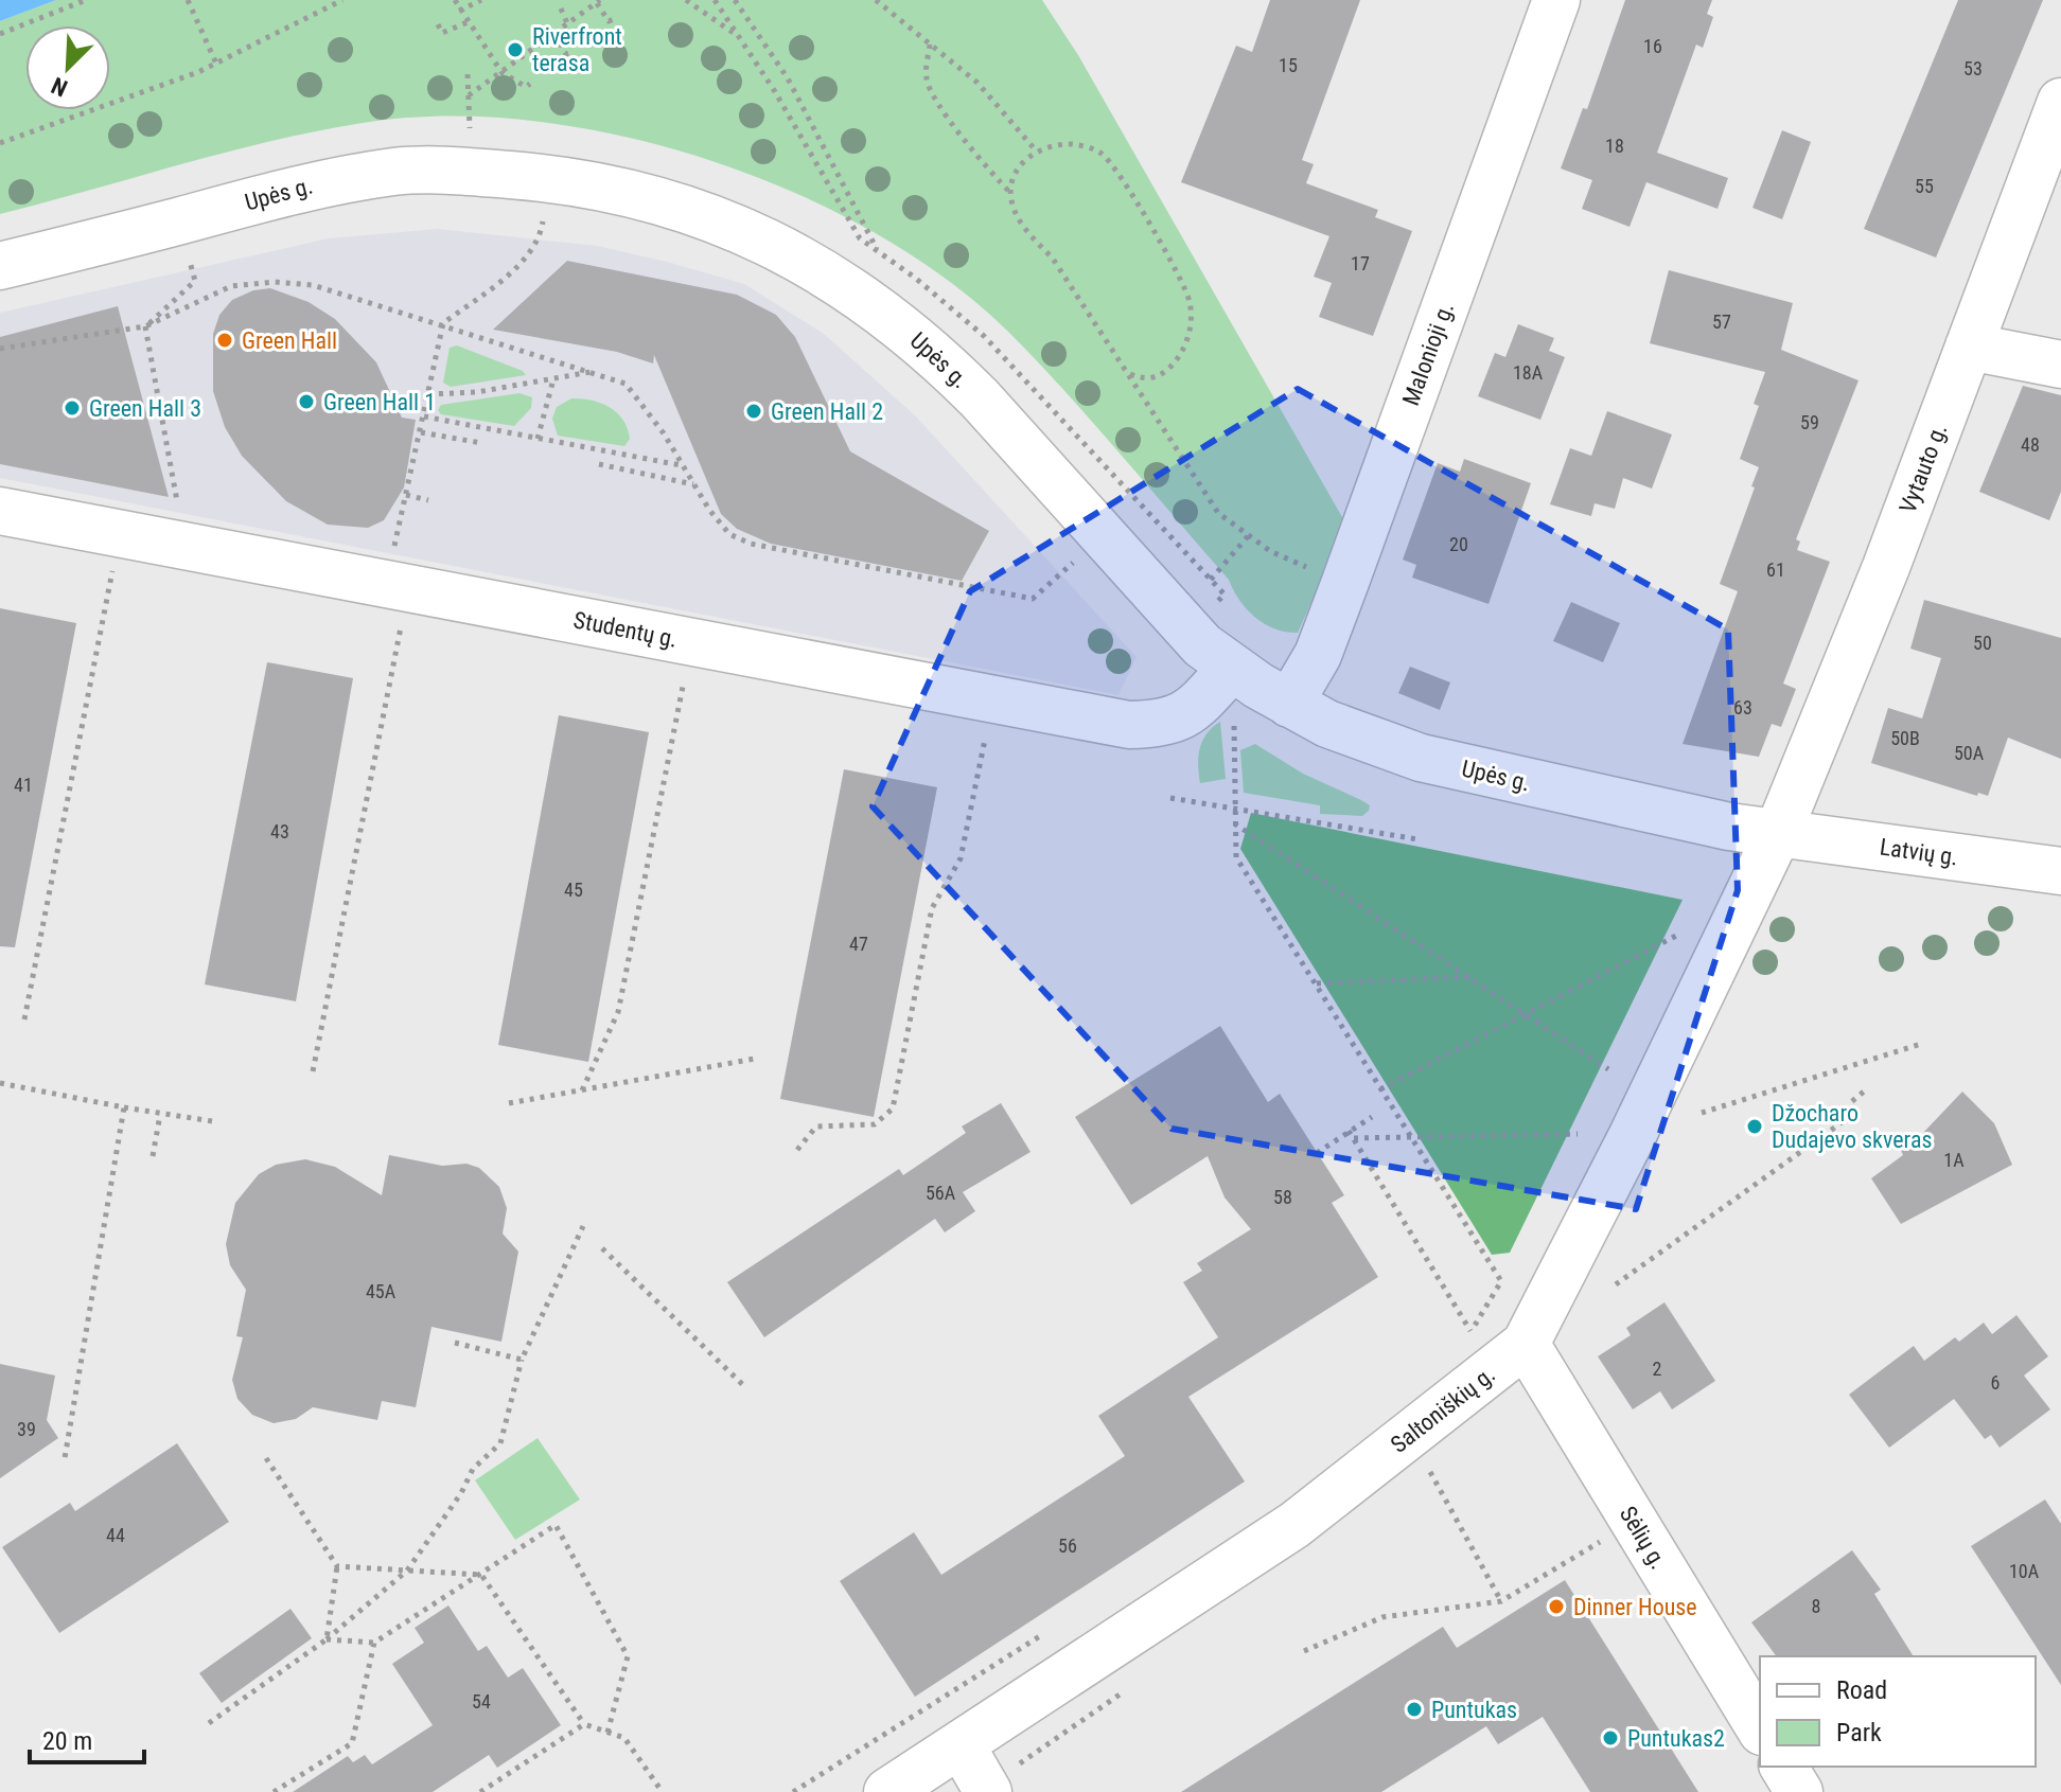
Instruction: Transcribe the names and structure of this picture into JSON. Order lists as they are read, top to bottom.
{
  "streets": {
    "street": [
      "Upės g.",
      "Malonioji g.",
      "Vytauto g.",
      "Studentų g.",
      "Latvių g.",
      "Saltoniškių g.",
      "Sėlių g."
    ]
  },
  "crossings": [
    ["Upės g.", "Malonioji g."],
    ["Upės g.", "Vytauto g."],
    ["Upės g.", "Studentų g."],
    ["Upės g.", "Latvių g."],
    ["Upės g.", "Saltoniškių g."],
    ["Vytauto g.", "Latvių g."],
    ["Vytauto g.", "Saltoniškių g."],
    ["Latvių g.", "Saltoniškių g."],
    ["Saltoniškių g.", "Sėlių g."]
  ],
  "places": [
    "Riverfront terasa",
    "Green Hall",
    "Green Hall 1",
    "Green Hall 3",
    "Green Hall 2",
    "Džocharo Dudajevo skveras",
    "Dinner House",
    "Puntukas",
    "Puntukas2"
  ],
  "house_numbers": [
    "16",
    "15",
    "53",
    "18",
    "55",
    "17",
    "57",
    "18A",
    "59",
    "48",
    "20",
    "61",
    "50",
    "63",
    "50B",
    "50A",
    "41",
    "43",
    "45",
    "47",
    "1A",
    "56A",
    "58",
    "45A",
    "2",
    "6",
    "39",
    "44",
    "56",
    "10A",
    "8",
    "54"
  ],
  "legend": ["Road", "Park"],
  "scale_bar": "20 m",
  "north": "bottom left"
}
